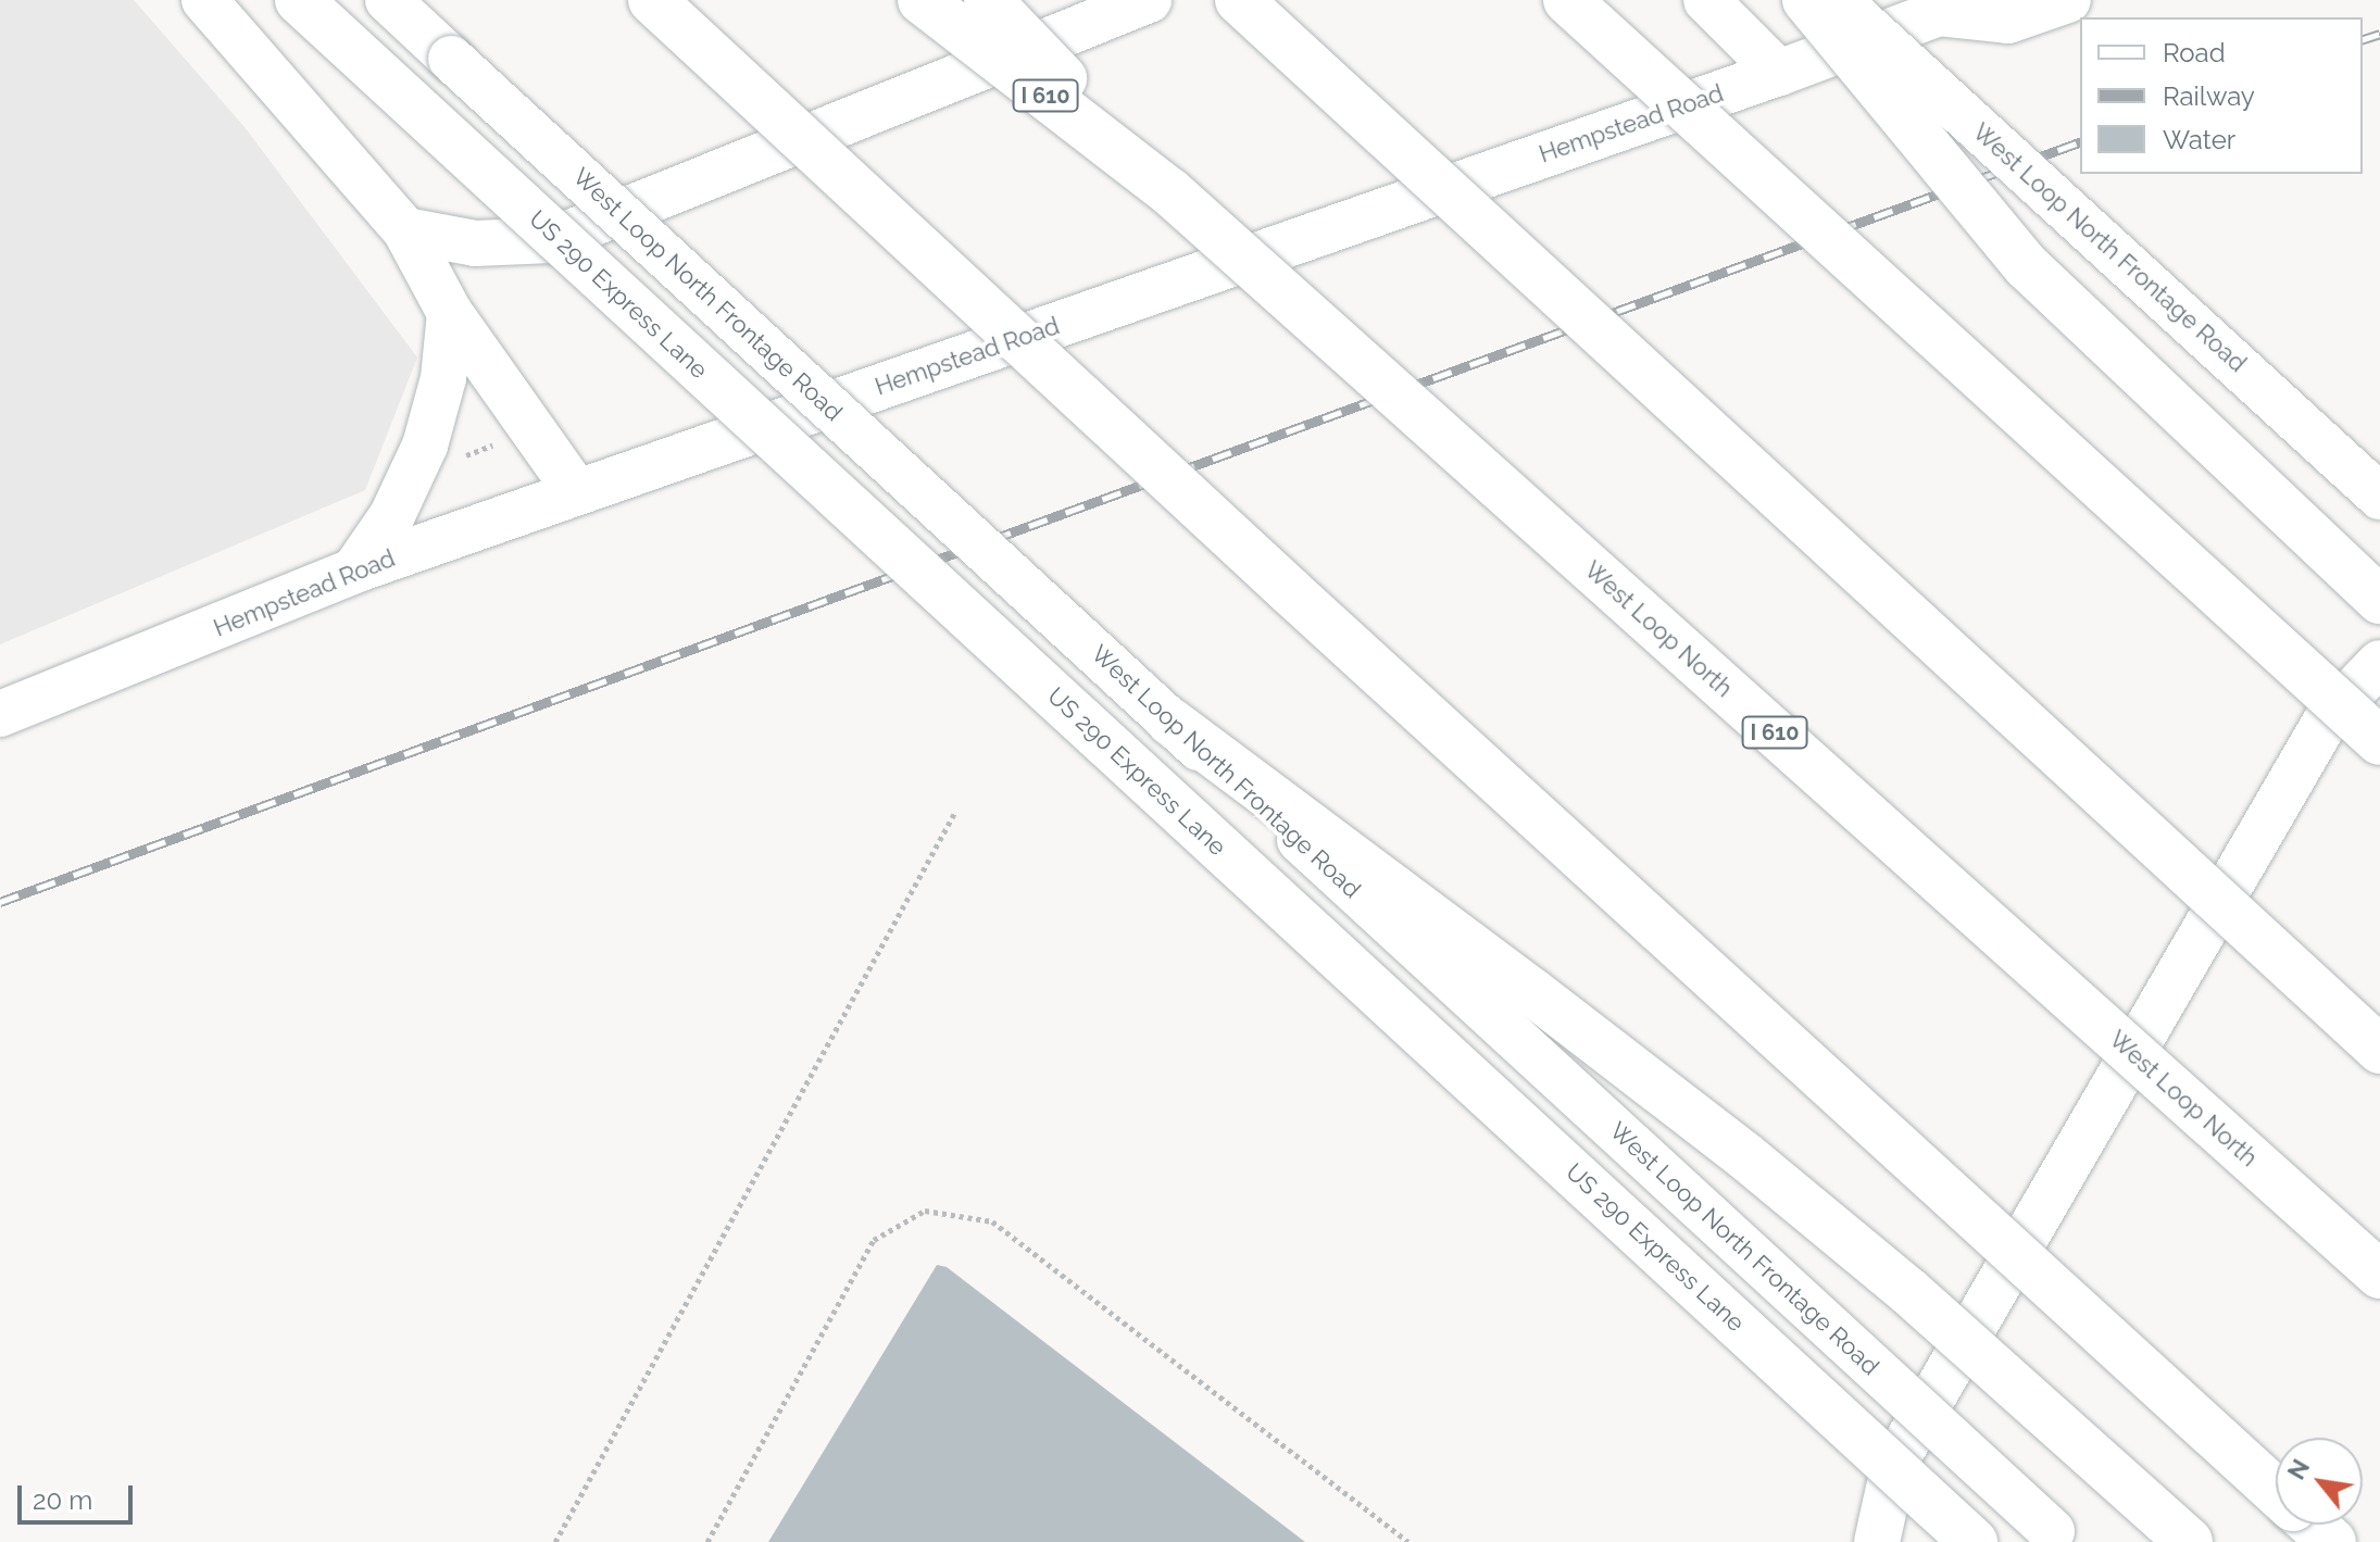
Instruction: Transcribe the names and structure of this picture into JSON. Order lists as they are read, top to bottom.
{
  "streets": {
    "highway": ["I 610", "US 290 Express Lane", "West Loop North"],
    "main road": ["Hempstead Road", "West Loop North Frontage Road"]
  },
  "legend": ["Road", "Railway", "Water"],
  "scale_bar": "20 m",
  "north": "top left"
}
